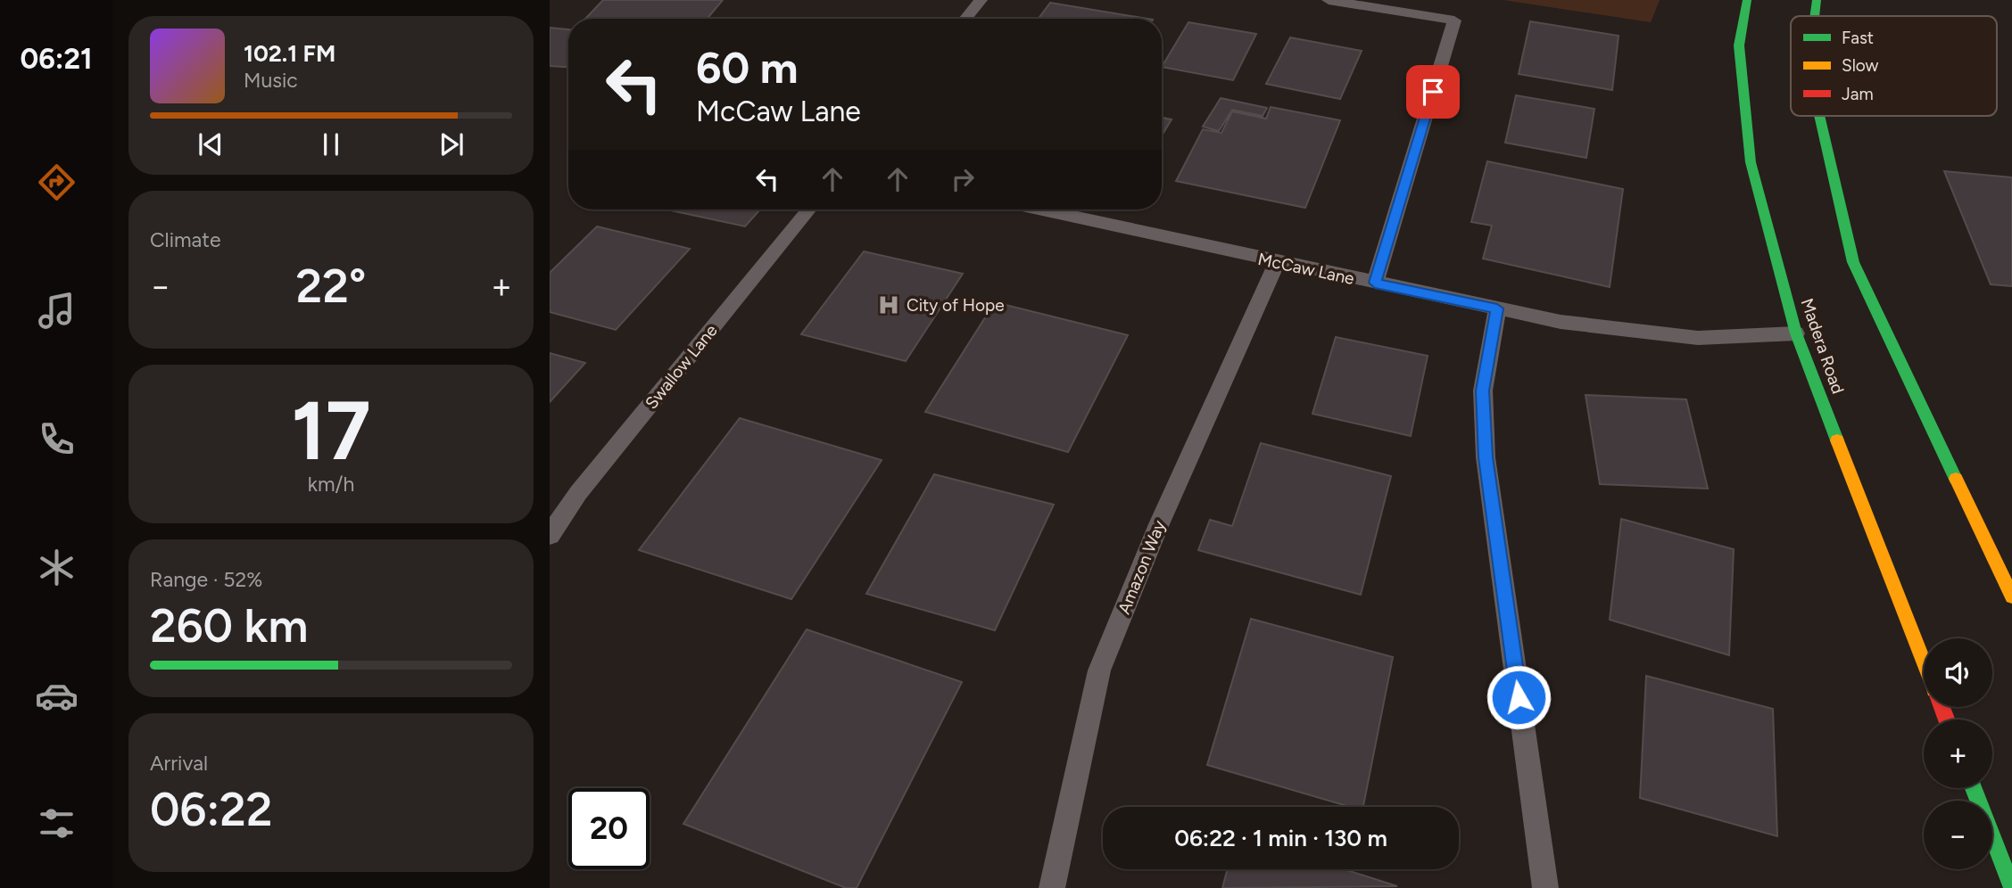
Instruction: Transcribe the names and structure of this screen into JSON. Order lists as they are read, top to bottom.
{
  "streets": {
    "main road": ["Madera Road"],
    "lane": ["McCaw Lane", "Swallow Lane", "Amazon Way"]
  },
  "crossings": [
    ["McCaw Lane", "Madera Road"],
    ["McCaw Lane", "Amazon Way"]
  ],
  "places": {
    "hospital": ["City of Hope"]
  },
  "legend": ["Fast", "Slow", "Jam"],
  "page": {
    "tabs": "06:21",
    "turn": ["60 m", "McCaw Lane"],
    "song": ["102.1 FM", "Music"],
    "tile": [
      "Climate",
      ["17", "km/h"],
      ["Range · 52%", "260 km"],
      ["Arrival", "06:22"]
    ],
    "heat": ["−", "22°", "+"],
    "map_buttons": ["+", "−"],
    "limit": "20",
    "trip": "06:22 · 1 min · 130 m"
  }
}
